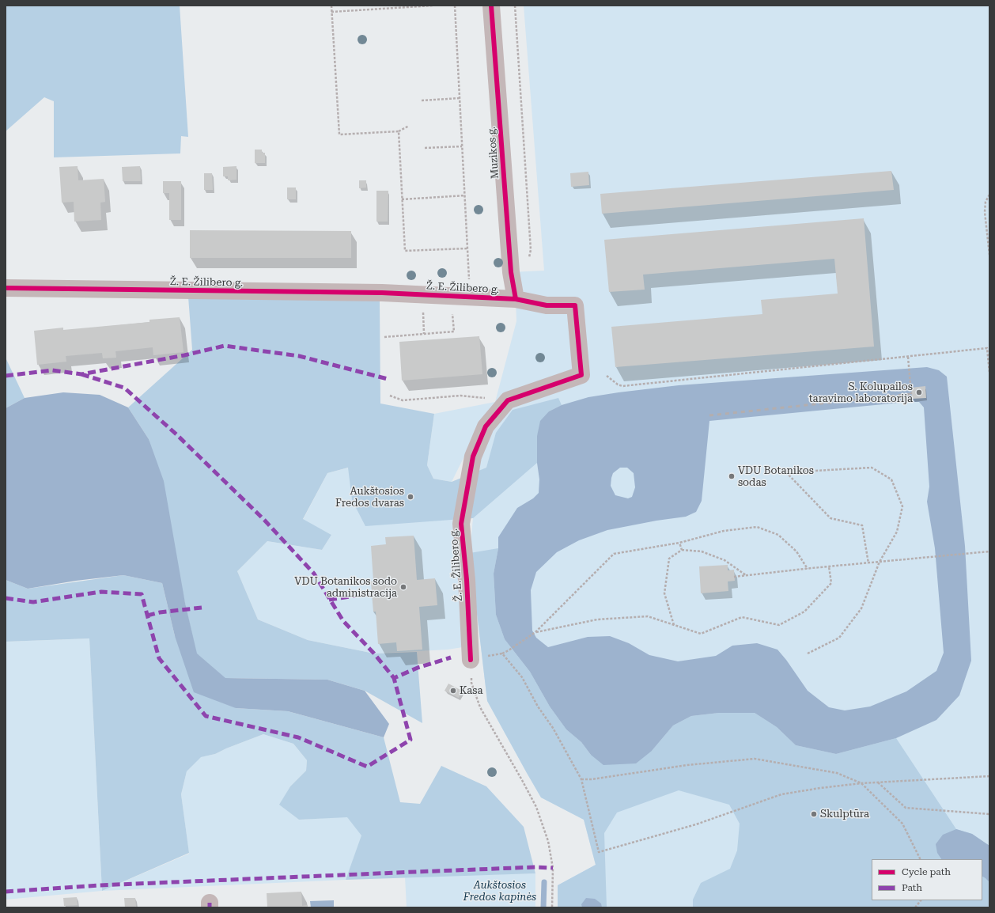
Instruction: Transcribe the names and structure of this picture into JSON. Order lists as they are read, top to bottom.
{
  "streets": {
    "street": ["Muzikos g.", "Ž. E. Žilibero g."]
  },
  "crossings": [
    ["Muzikos g.", "Ž. E. Žilibero g."]
  ],
  "parks": ["Aukštosios Fredos kapinės"],
  "places": [
    "S. Kolupailos taravimo laboratorija",
    "VDU Botanikos sodas",
    "Aukštosios Fredos dvaras",
    "VDU Botanikos sodo administracija",
    "Kasa",
    "Skulptūra"
  ],
  "legend": ["Cycle path", "Path"]
}
